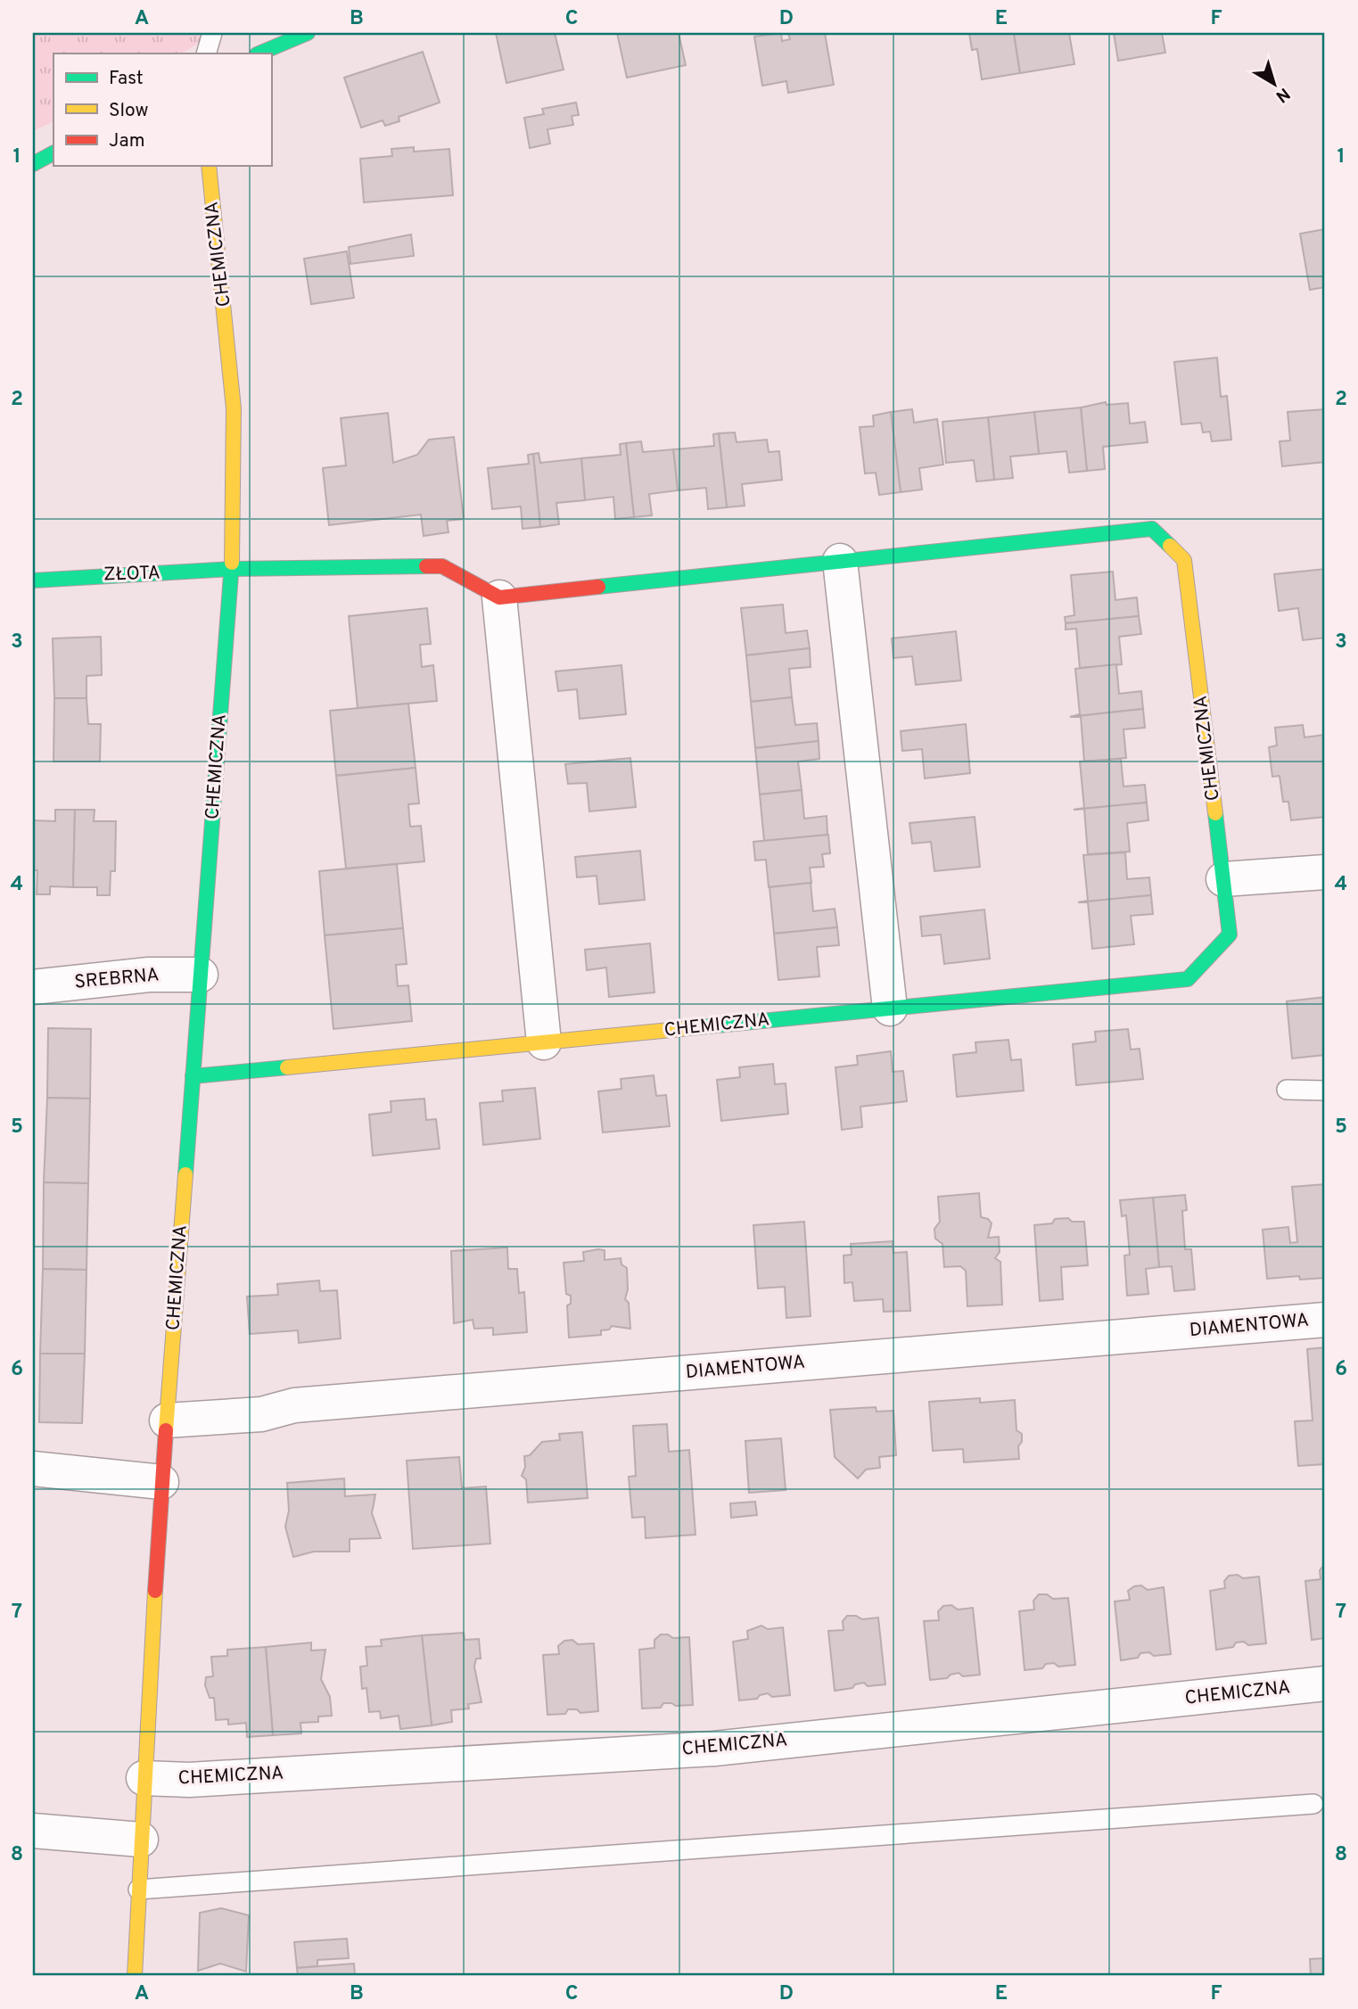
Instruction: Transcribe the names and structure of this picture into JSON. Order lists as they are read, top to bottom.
{
  "streets": {
    "street": [
      "CHEMICZNA",
      "ZŁOTA",
      "SREBRNA",
      "DIAMENTOWA"
    ]
  },
  "crossings": [
    ["CHEMICZNA", "ZŁOTA"],
    ["CHEMICZNA", "SREBRNA"],
    ["CHEMICZNA", "DIAMENTOWA"]
  ],
  "legend": ["Fast", "Slow", "Jam"],
  "north": "bottom right",
  "grid": {
    "columns": [
      "A",
      "B",
      "C",
      "D",
      "E",
      "F"
    ],
    "rows": [
      "1",
      "2",
      "3",
      "4",
      "5",
      "6",
      "7",
      "8"
    ]
  }
}
